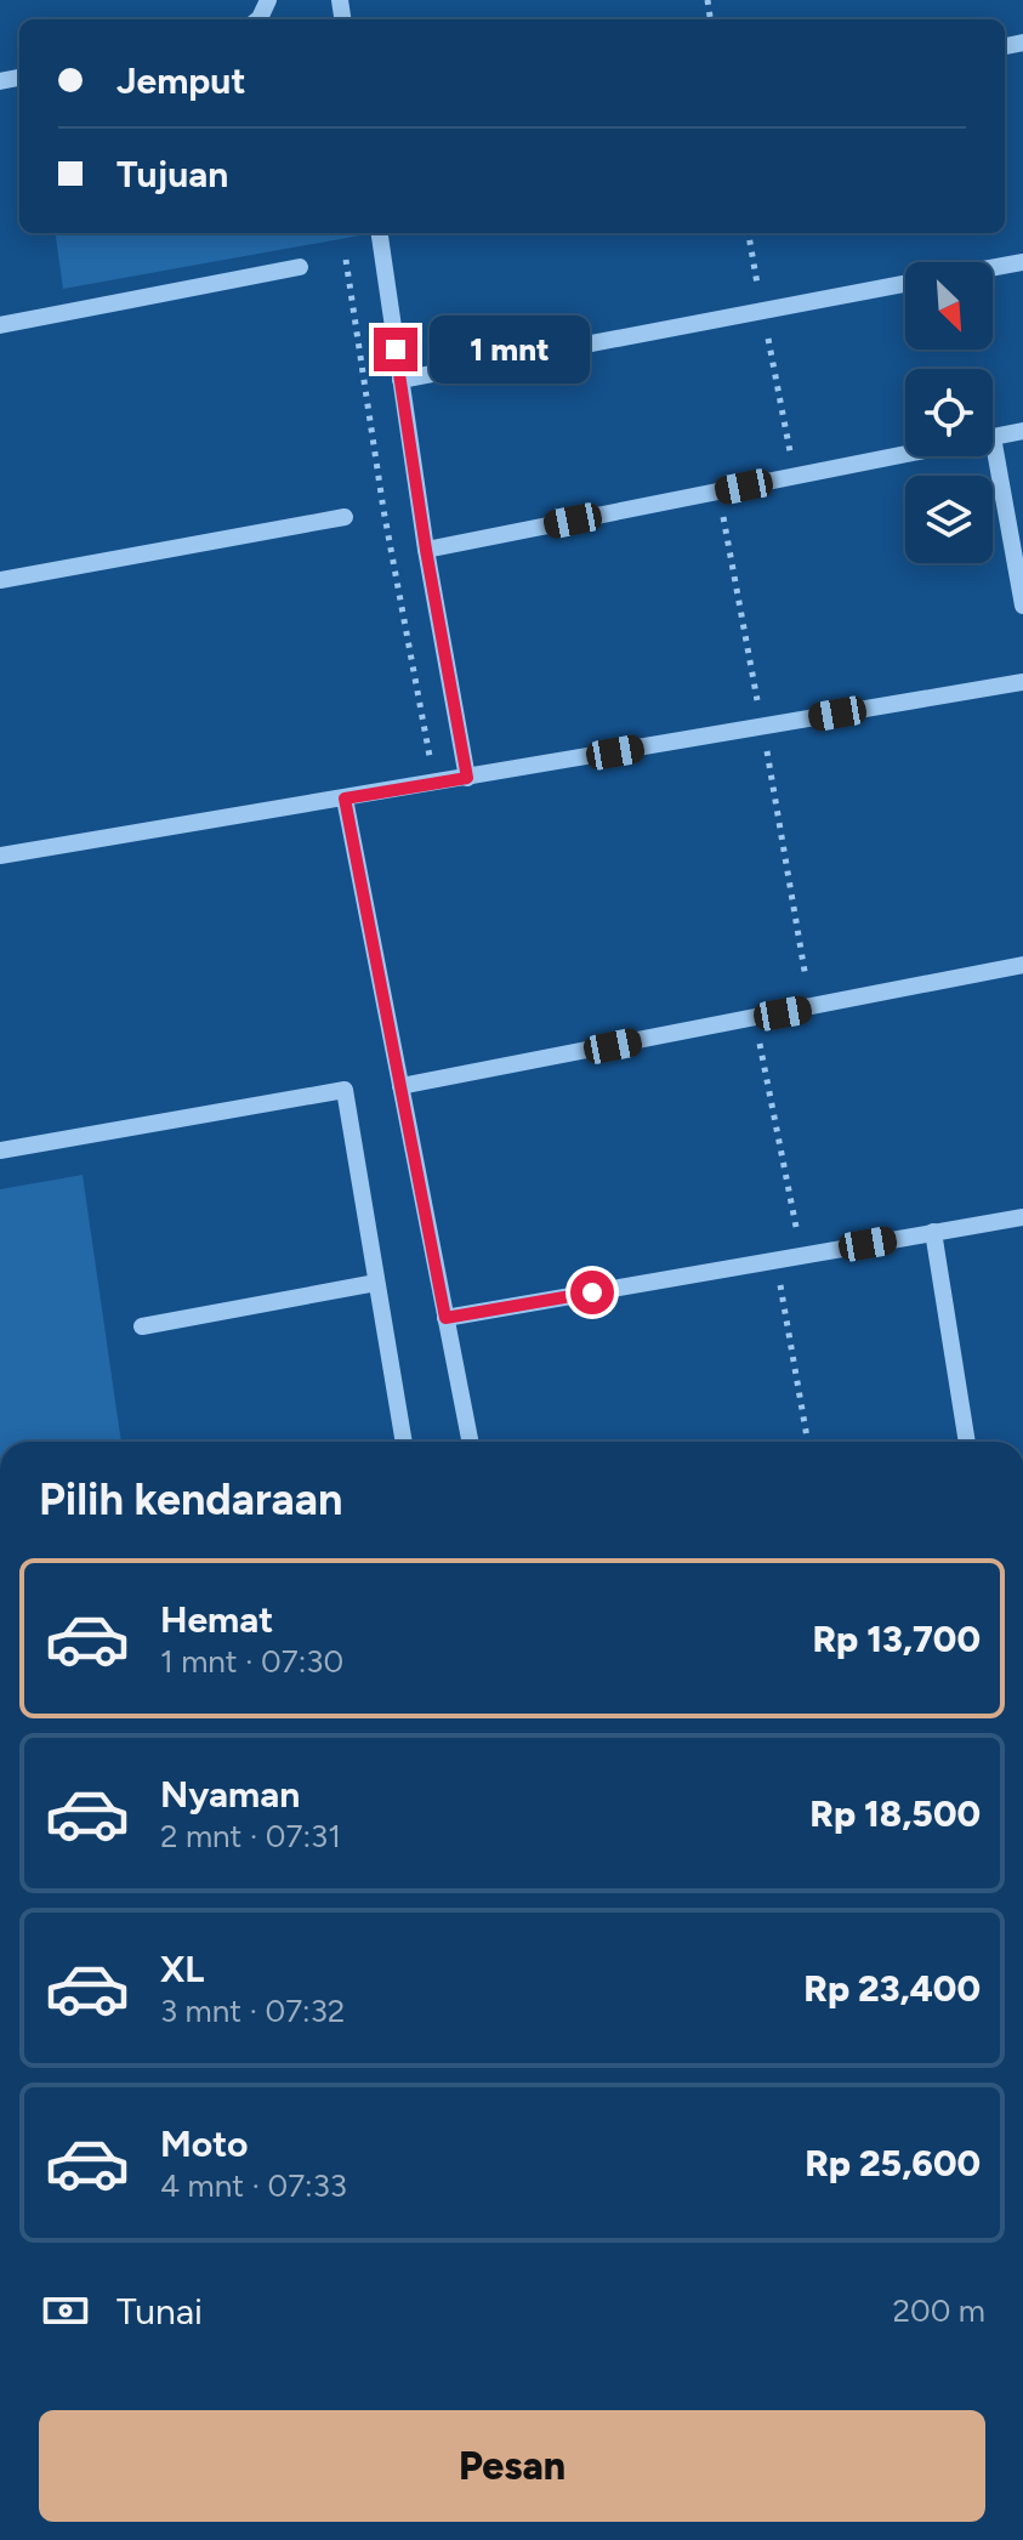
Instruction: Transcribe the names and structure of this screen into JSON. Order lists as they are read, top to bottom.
{
  "north": "bottom right",
  "page": {
    "banner": ["Jemput", "Tujuan"],
    "bubble": "1 mnt",
    "heading": "Pilih kendaraan",
    "list": [
      {
        "name": "Hemat",
        "note": "1 mnt · 07:30",
        "value": "Rp 13,700"
      },
      {
        "name": "Nyaman",
        "note": "2 mnt · 07:31",
        "value": "Rp 18,500"
      },
      {
        "name": "XL",
        "note": "3 mnt · 07:32",
        "value": "Rp 23,400"
      },
      {
        "name": "Moto",
        "note": "4 mnt · 07:33",
        "value": "Rp 25,600"
      }
    ],
    "pay": ["Tunai", "200 m"],
    "buttons": "Pesan"
  }
}
